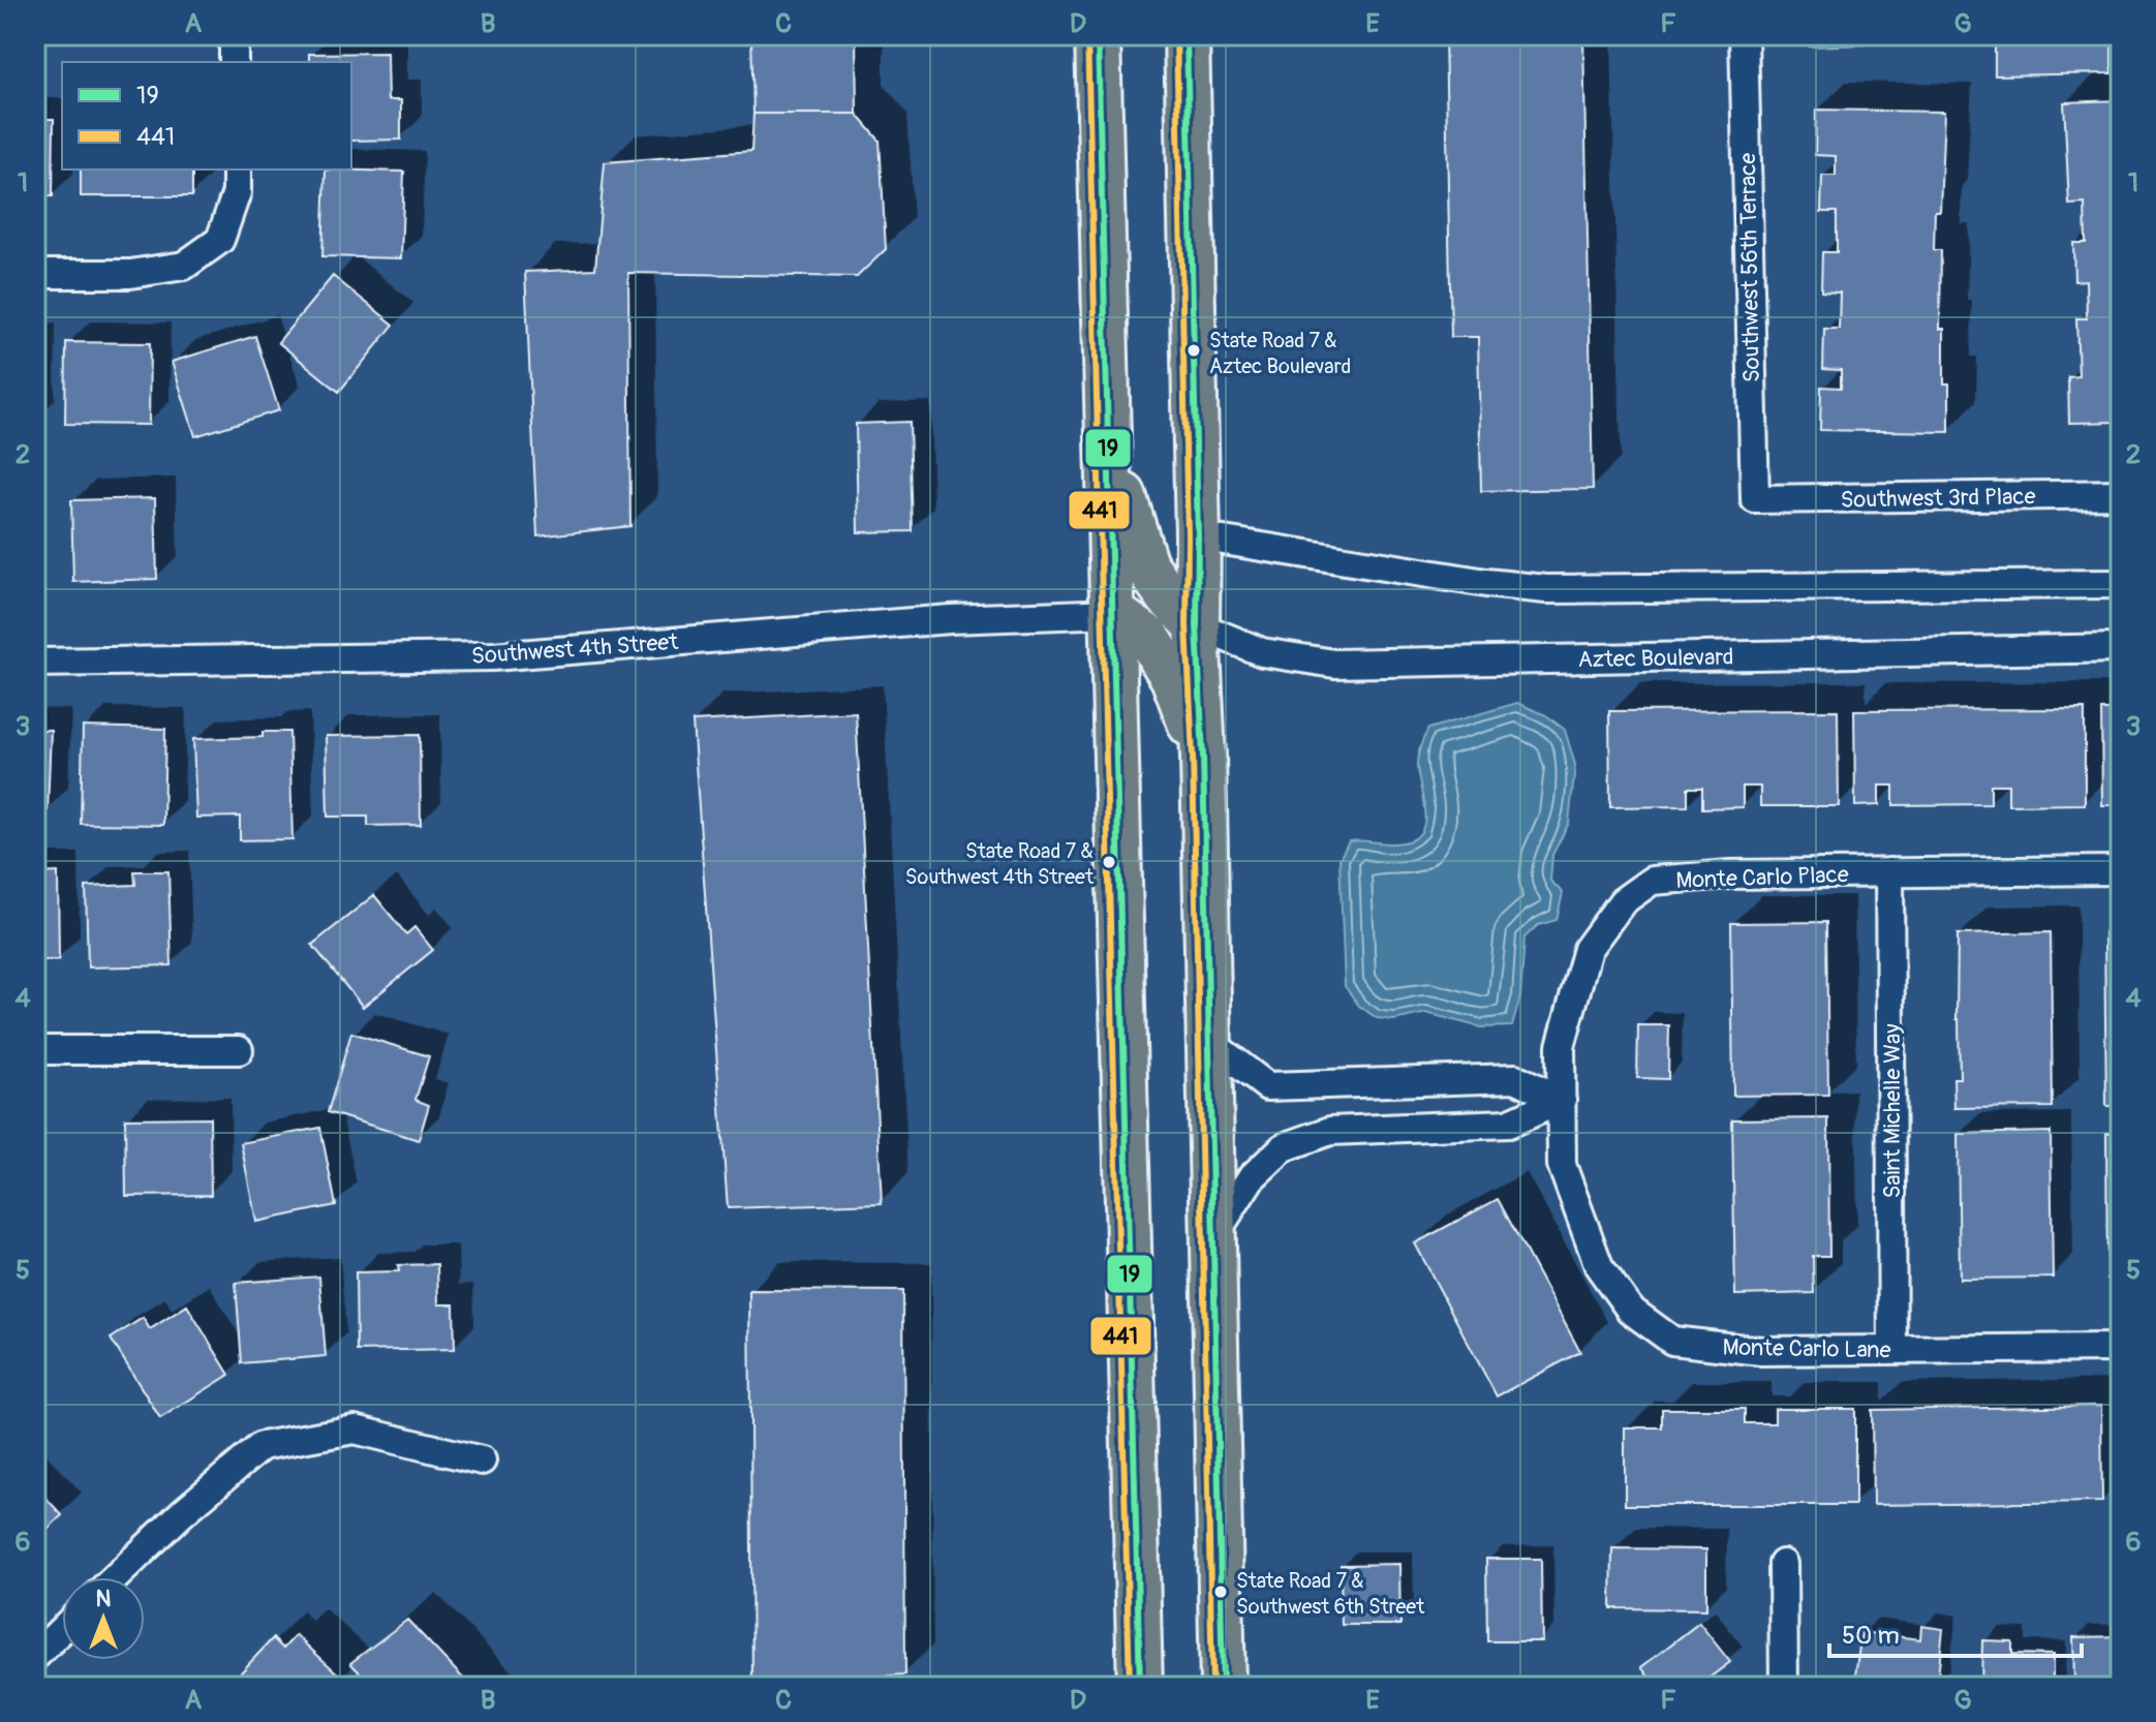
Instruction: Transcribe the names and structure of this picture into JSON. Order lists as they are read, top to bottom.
{
  "streets": {
    "street": [
      "Southwest 56th Terrace",
      "Southwest 3rd Place",
      "Southwest 4th Street",
      "Aztec Boulevard",
      "Monte Carlo Place",
      "Saint Michelle Way",
      "Monte Carlo Lane"
    ]
  },
  "crossings": [
    ["Southwest 56th Terrace", "Southwest 3rd Place"],
    ["Monte Carlo Place", "Saint Michelle Way"],
    ["Monte Carlo Place", "Monte Carlo Lane"],
    ["Saint Michelle Way", "Monte Carlo Lane"]
  ],
  "places": ["State Road 7 & Aztec Boulevard", "State Road 7 & Southwest 4th Street", "State Road 7 & Southwest 6th Street"],
  "lines": ["transit line 19", "transit line 441"],
  "legend": ["19", "441"],
  "scale_bar": "50 m",
  "north": "top",
  "grid": {
    "columns": [
      "A",
      "B",
      "C",
      "D",
      "E",
      "F",
      "G"
    ],
    "rows": [
      "1",
      "2",
      "3",
      "4",
      "5",
      "6"
    ]
  }
}
